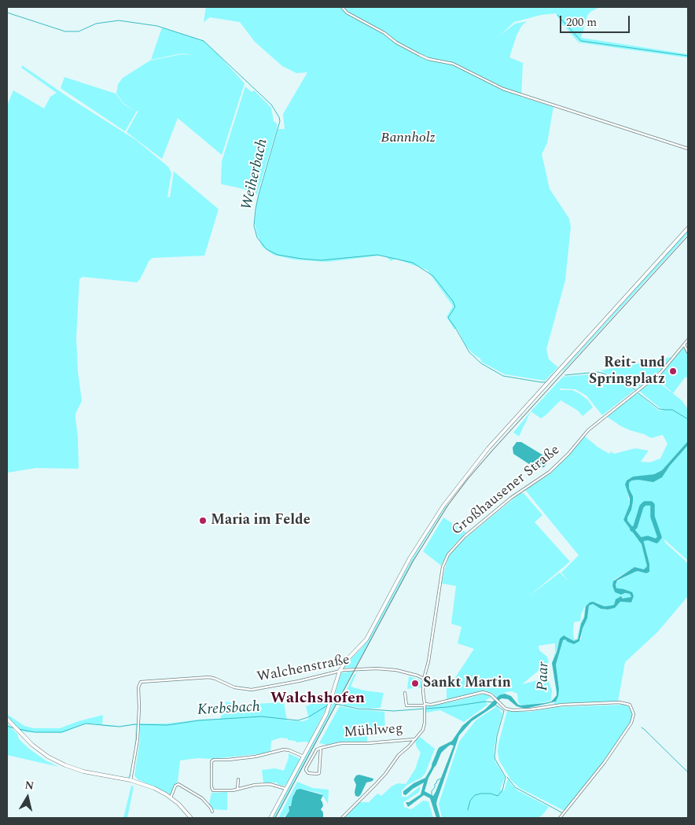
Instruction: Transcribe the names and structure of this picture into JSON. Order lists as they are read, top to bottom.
{
  "streets": {
    "street": ["Großhausener Straße", "Walchenstraße", "Mühlweg"]
  },
  "crossings": [
    ["Großhausener Straße", "Walchenstraße"],
    ["Großhausener Straße", "Mühlweg"],
    ["Walchenstraße", "Mühlweg"]
  ],
  "districts": ["Walchshofen"],
  "water": ["Weiherbach", "Paar", "Krebsbach"],
  "parks": ["Bannholz"],
  "places": ["Reit- und Springplatz", "Maria im Felde", "Sankt Martin"],
  "scale_bar": "200 m",
  "north": "top"
}
